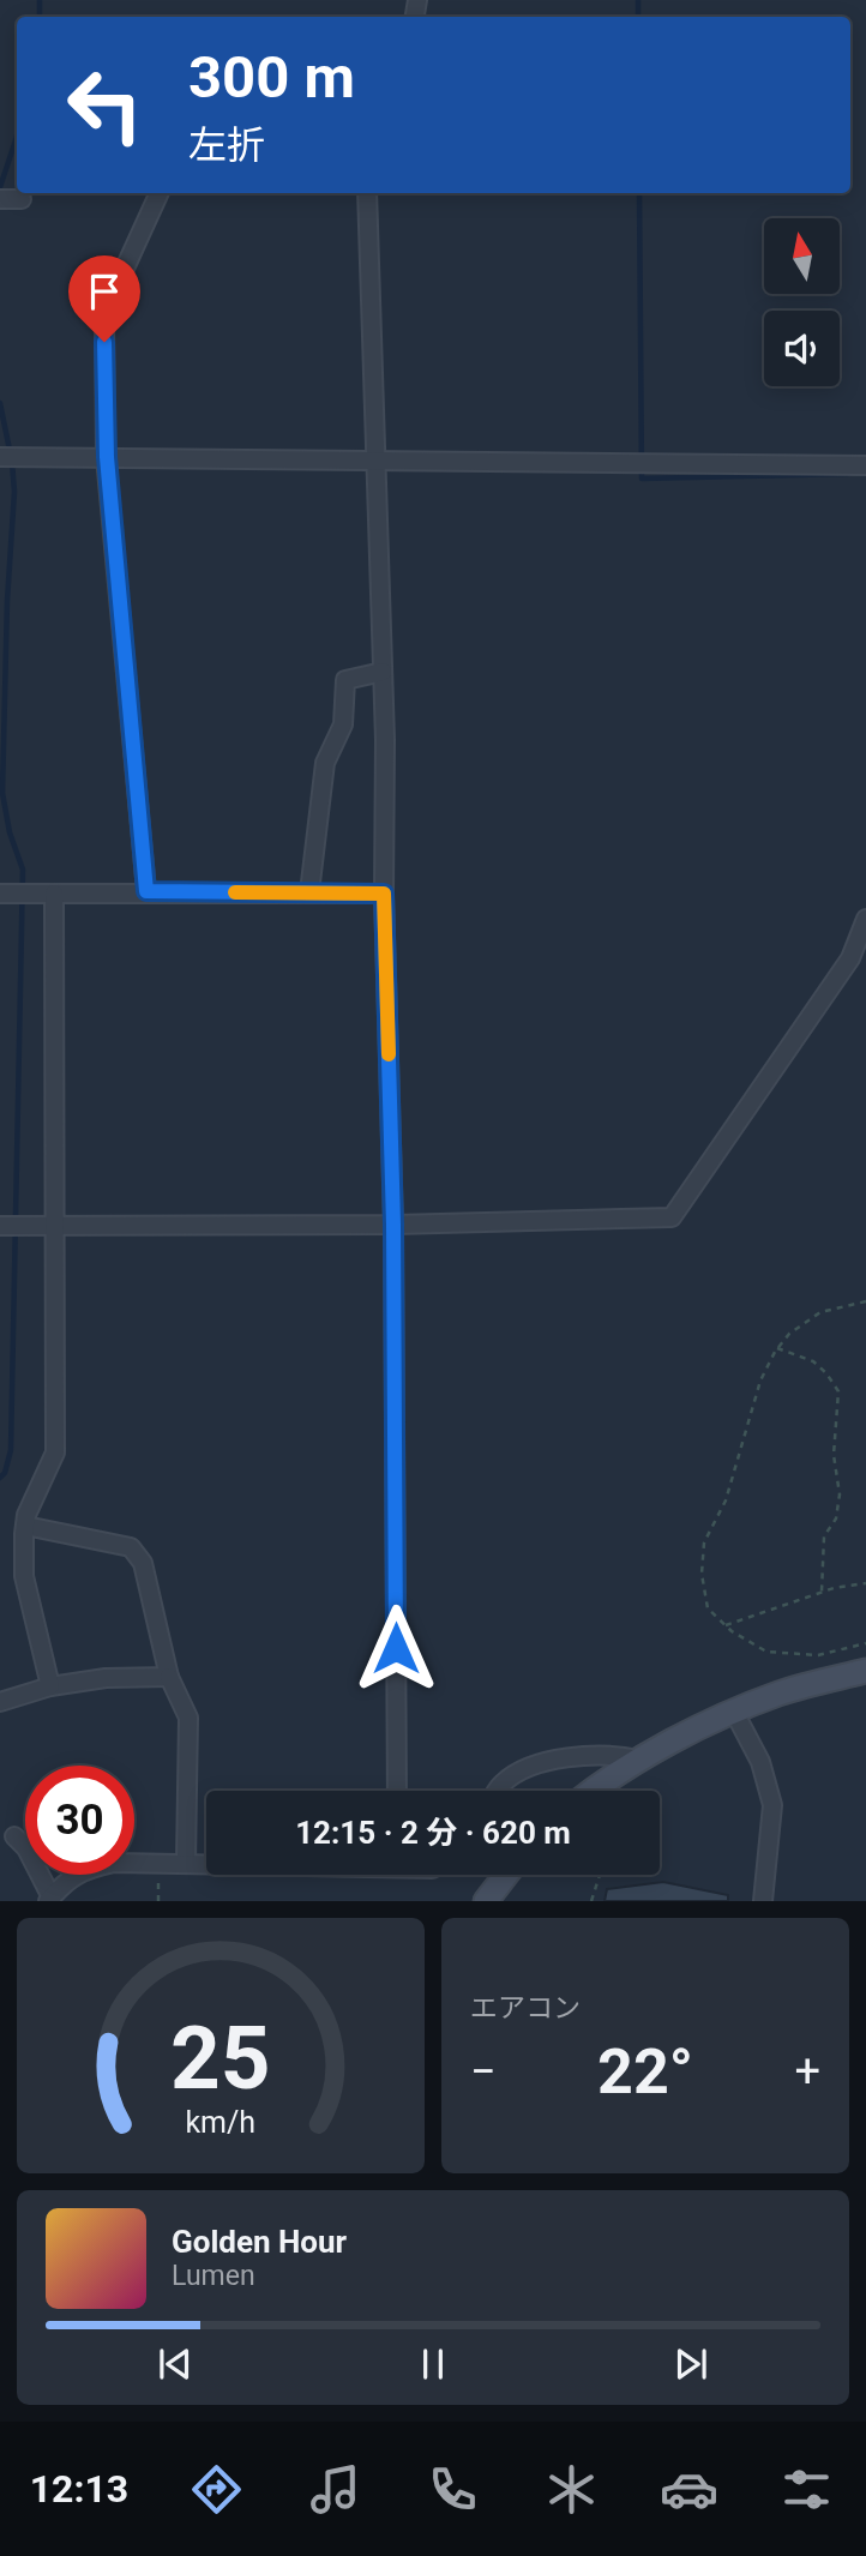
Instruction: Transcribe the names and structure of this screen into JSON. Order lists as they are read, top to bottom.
{
  "north": "top",
  "page": {
    "turn": ["300 m", "左折"],
    "limit": "30",
    "trip": "12:15 · 2 分 · 620 m",
    "tile": "エアコン",
    "heat": ["−", "22°", "+"],
    "song": ["Golden Hour", "Lumen"],
    "tabs": "12:13",
    "gauge": ["25", "km/h"]
  }
}
